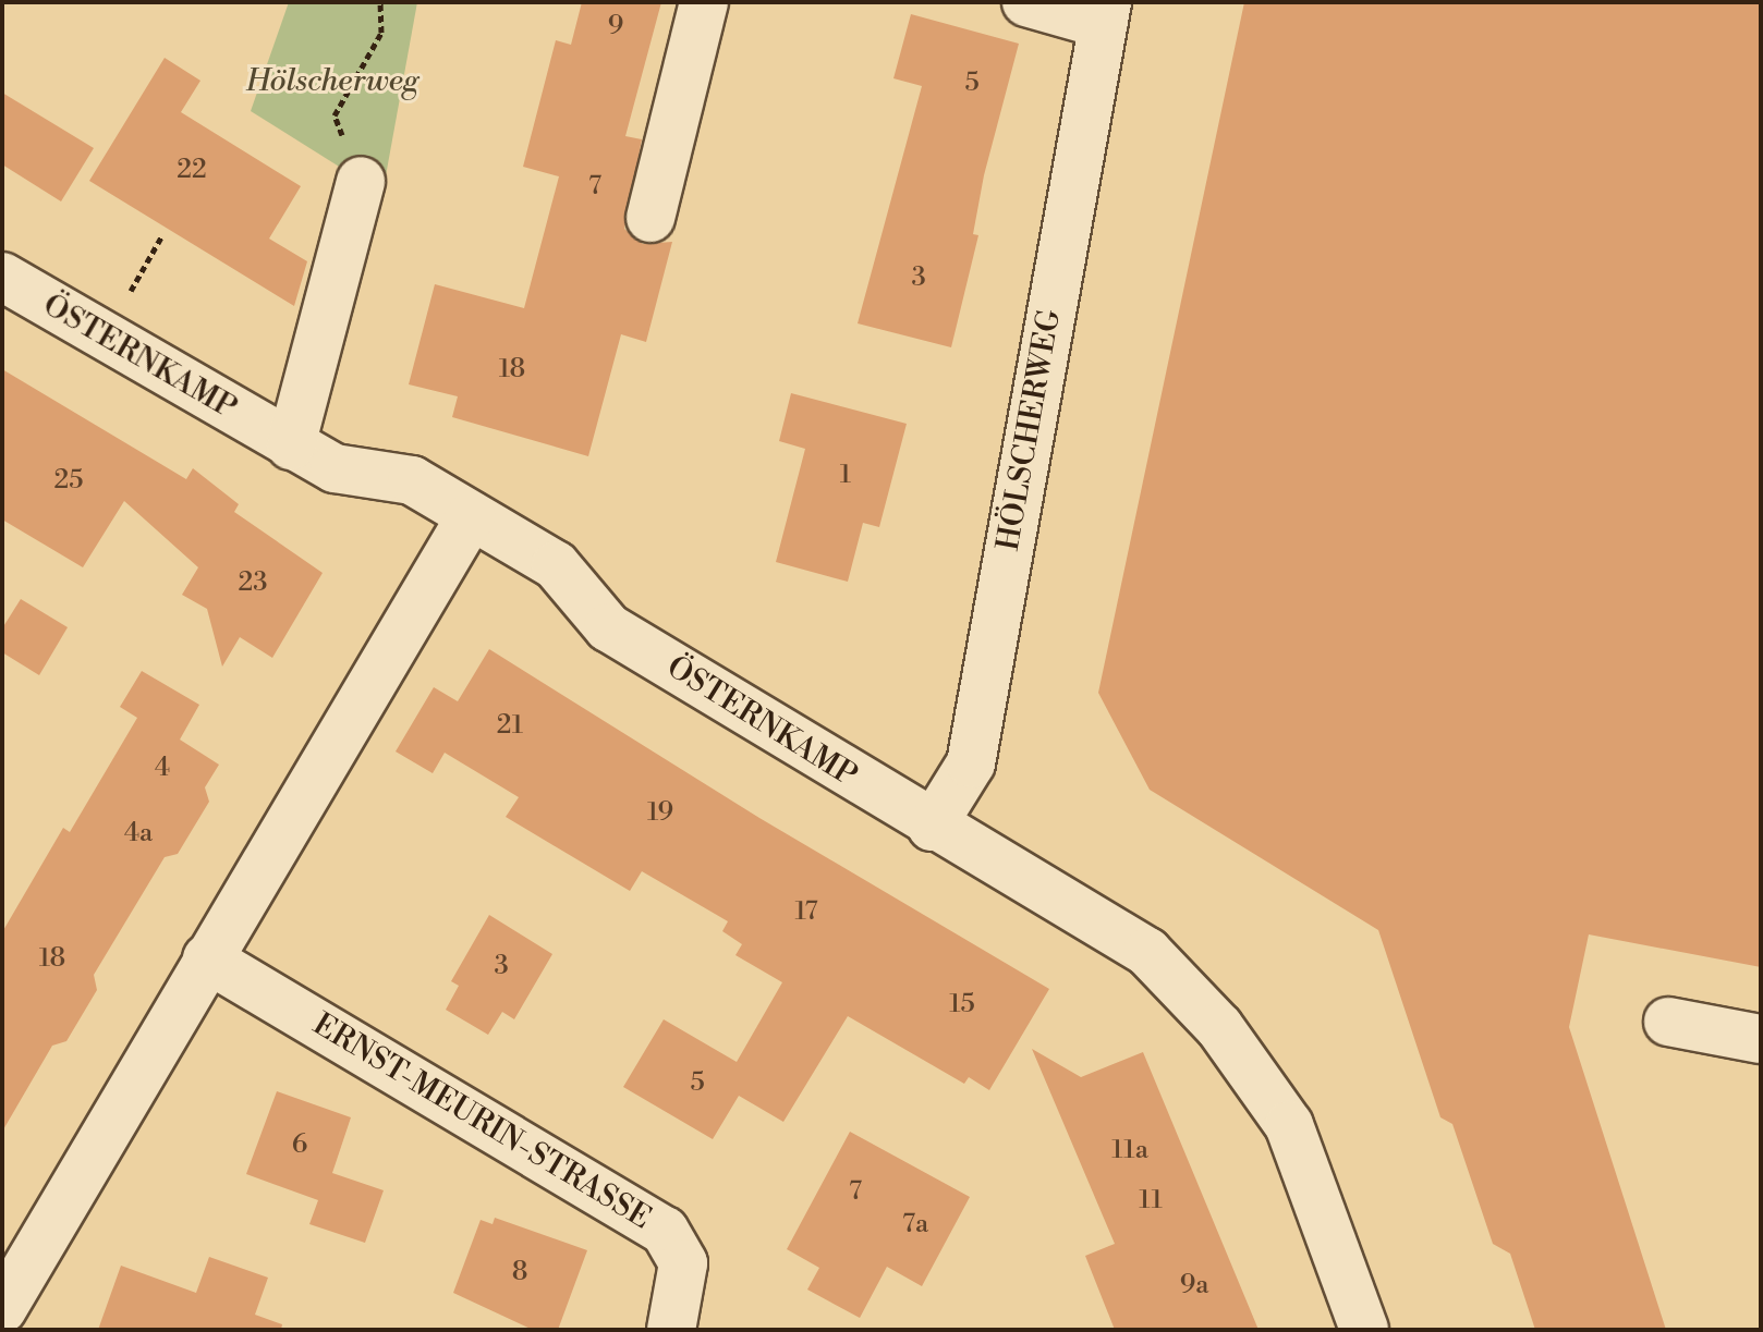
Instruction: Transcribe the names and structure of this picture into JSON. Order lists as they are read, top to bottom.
{
  "streets": {
    "street": ["ÖSTERNKAMP", "HÖLSCHERWEG", "ERNST-MEURIN-STRASSE"]
  },
  "crossings": [
    ["ÖSTERNKAMP", "HÖLSCHERWEG"]
  ],
  "parks": ["Hölscherweg"],
  "house_numbers": [
    "9",
    "5",
    "22",
    "7",
    "3",
    "18",
    "1",
    "25",
    "23",
    "21",
    "4",
    "19",
    "4a",
    "17",
    "18",
    "3",
    "15",
    "5",
    "6",
    "11a",
    "7",
    "11",
    "7a",
    "8",
    "9a"
  ]
}
